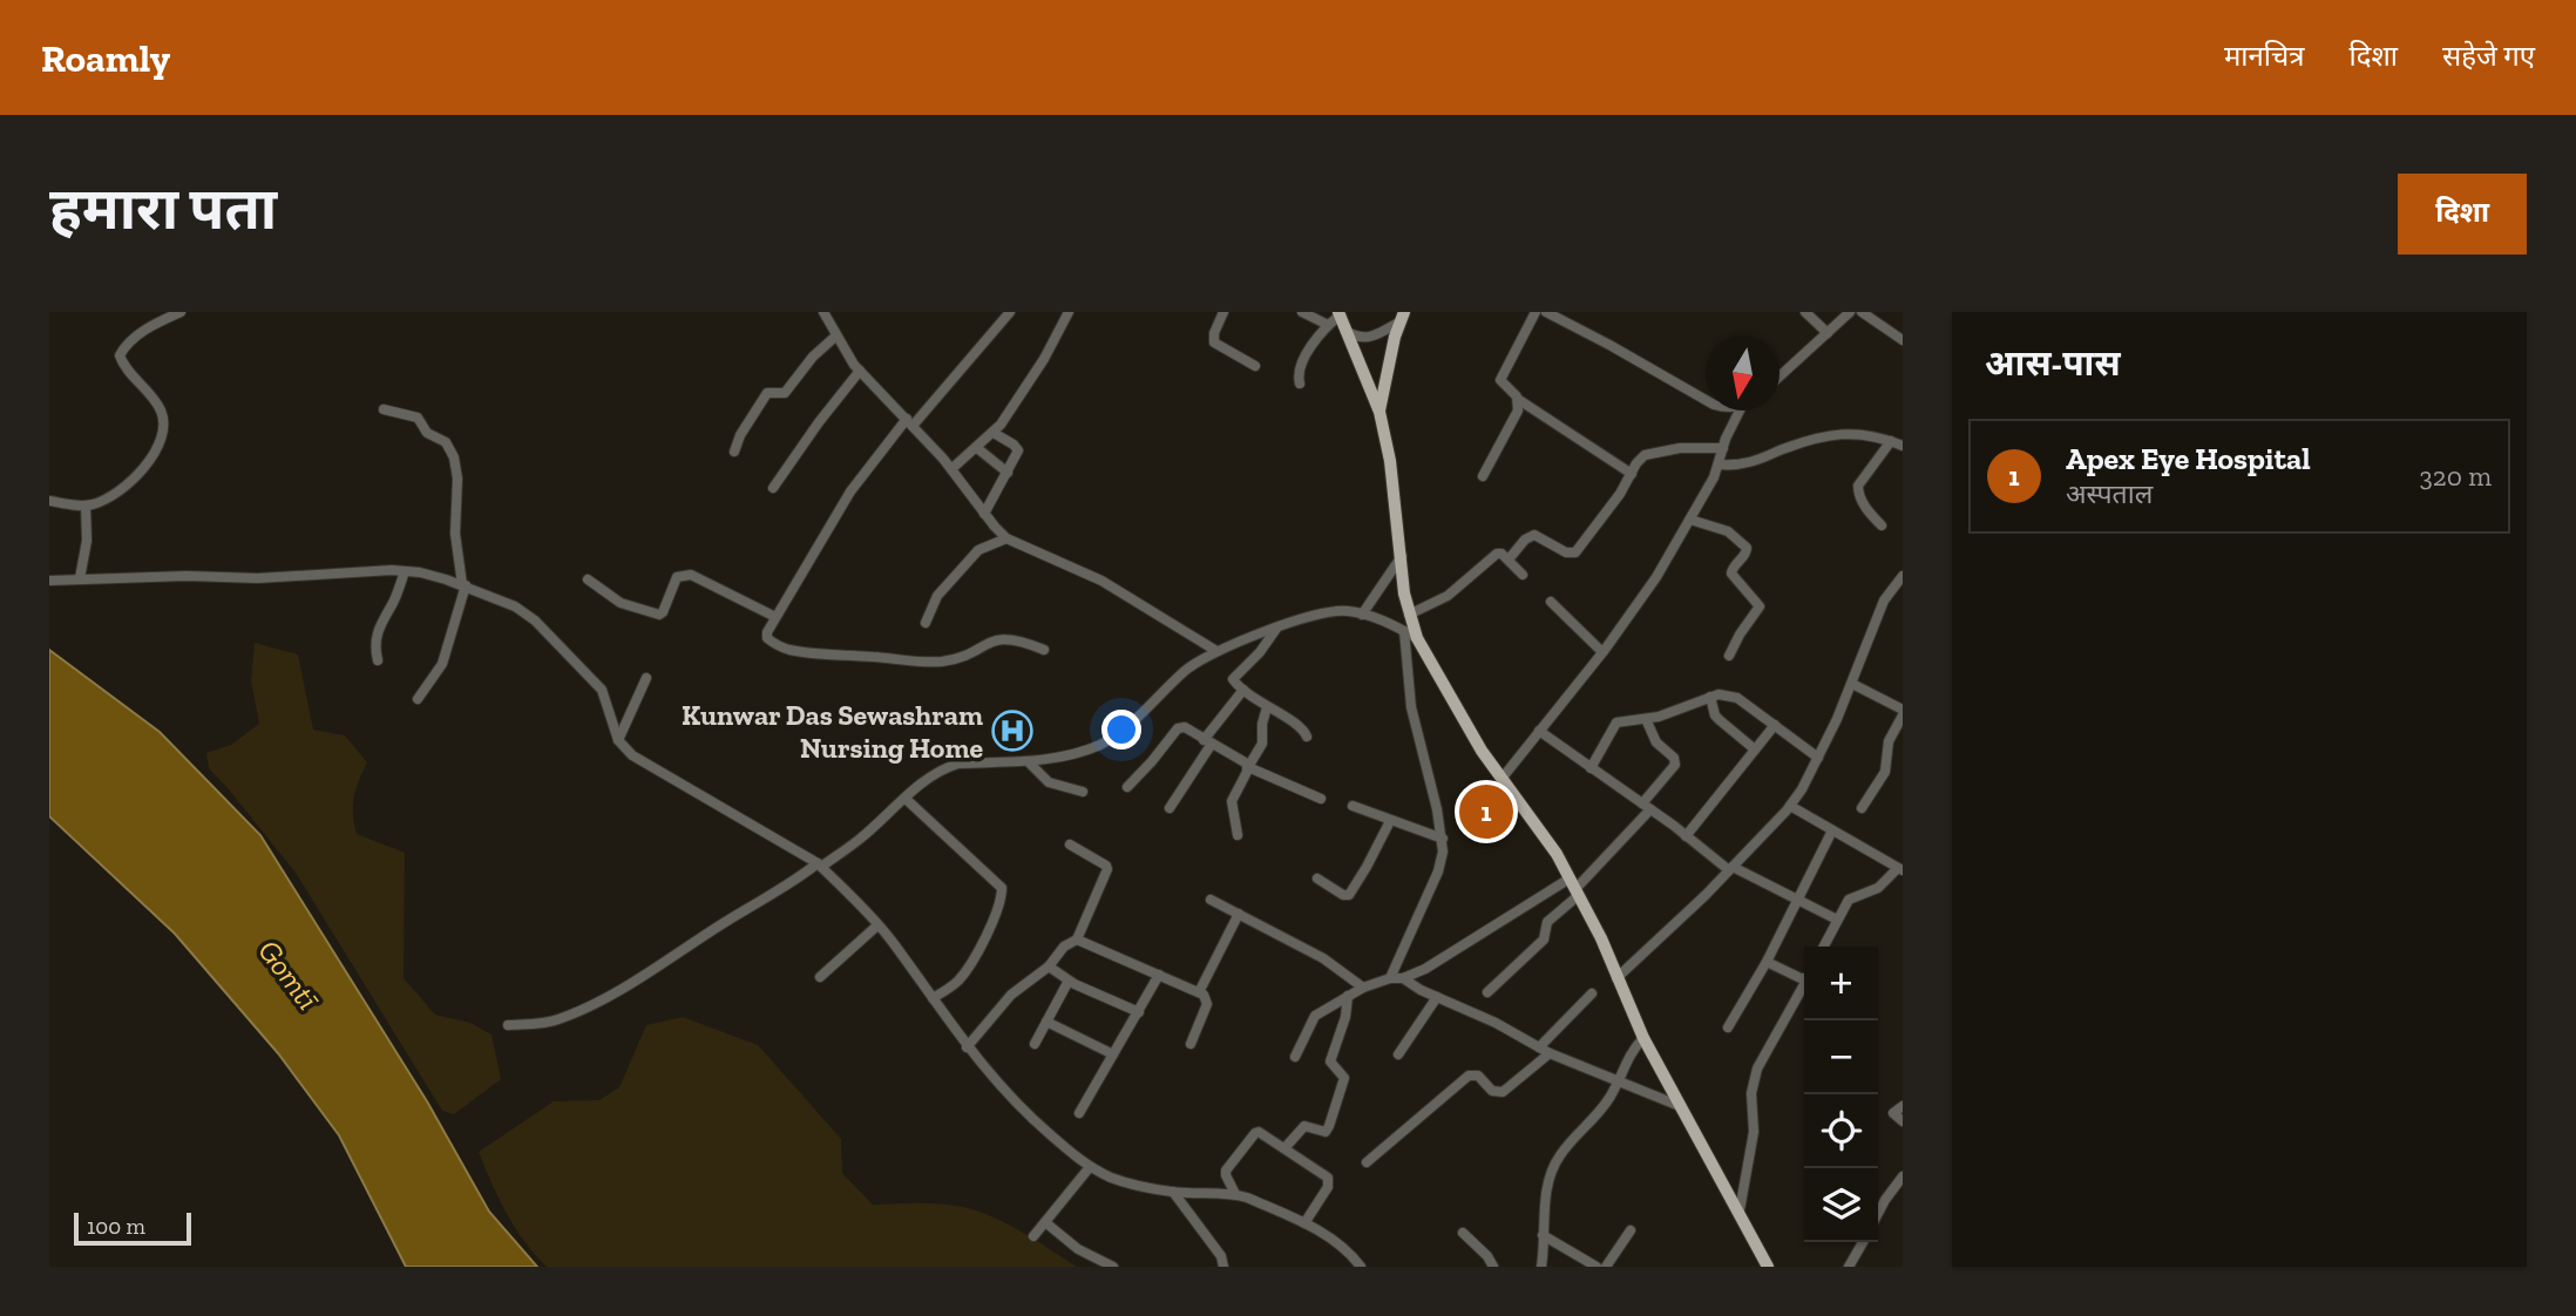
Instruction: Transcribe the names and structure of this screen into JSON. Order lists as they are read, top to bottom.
{
  "water": ["Gomtī"],
  "places": {
    "hospital": ["Kunwar Das Sewashram Nursing Home"]
  },
  "scale_bar": "100 m",
  "north": "bottom",
  "page": {
    "header": "Roamly",
    "nav": ["मानचित्र", "दिशा", "सहेजे गए"],
    "buttons": "दिशा",
    "title": "हमारा पता",
    "heading": "आस-पास",
    "list": [
      {
        "mark": "1",
        "name": "Apex Eye Hospital",
        "note": "अस्पताल",
        "value": "320 m"
      }
    ],
    "pins": "1",
    "map_buttons": ["+", "−"],
    "scale": "100 m"
  }
}
